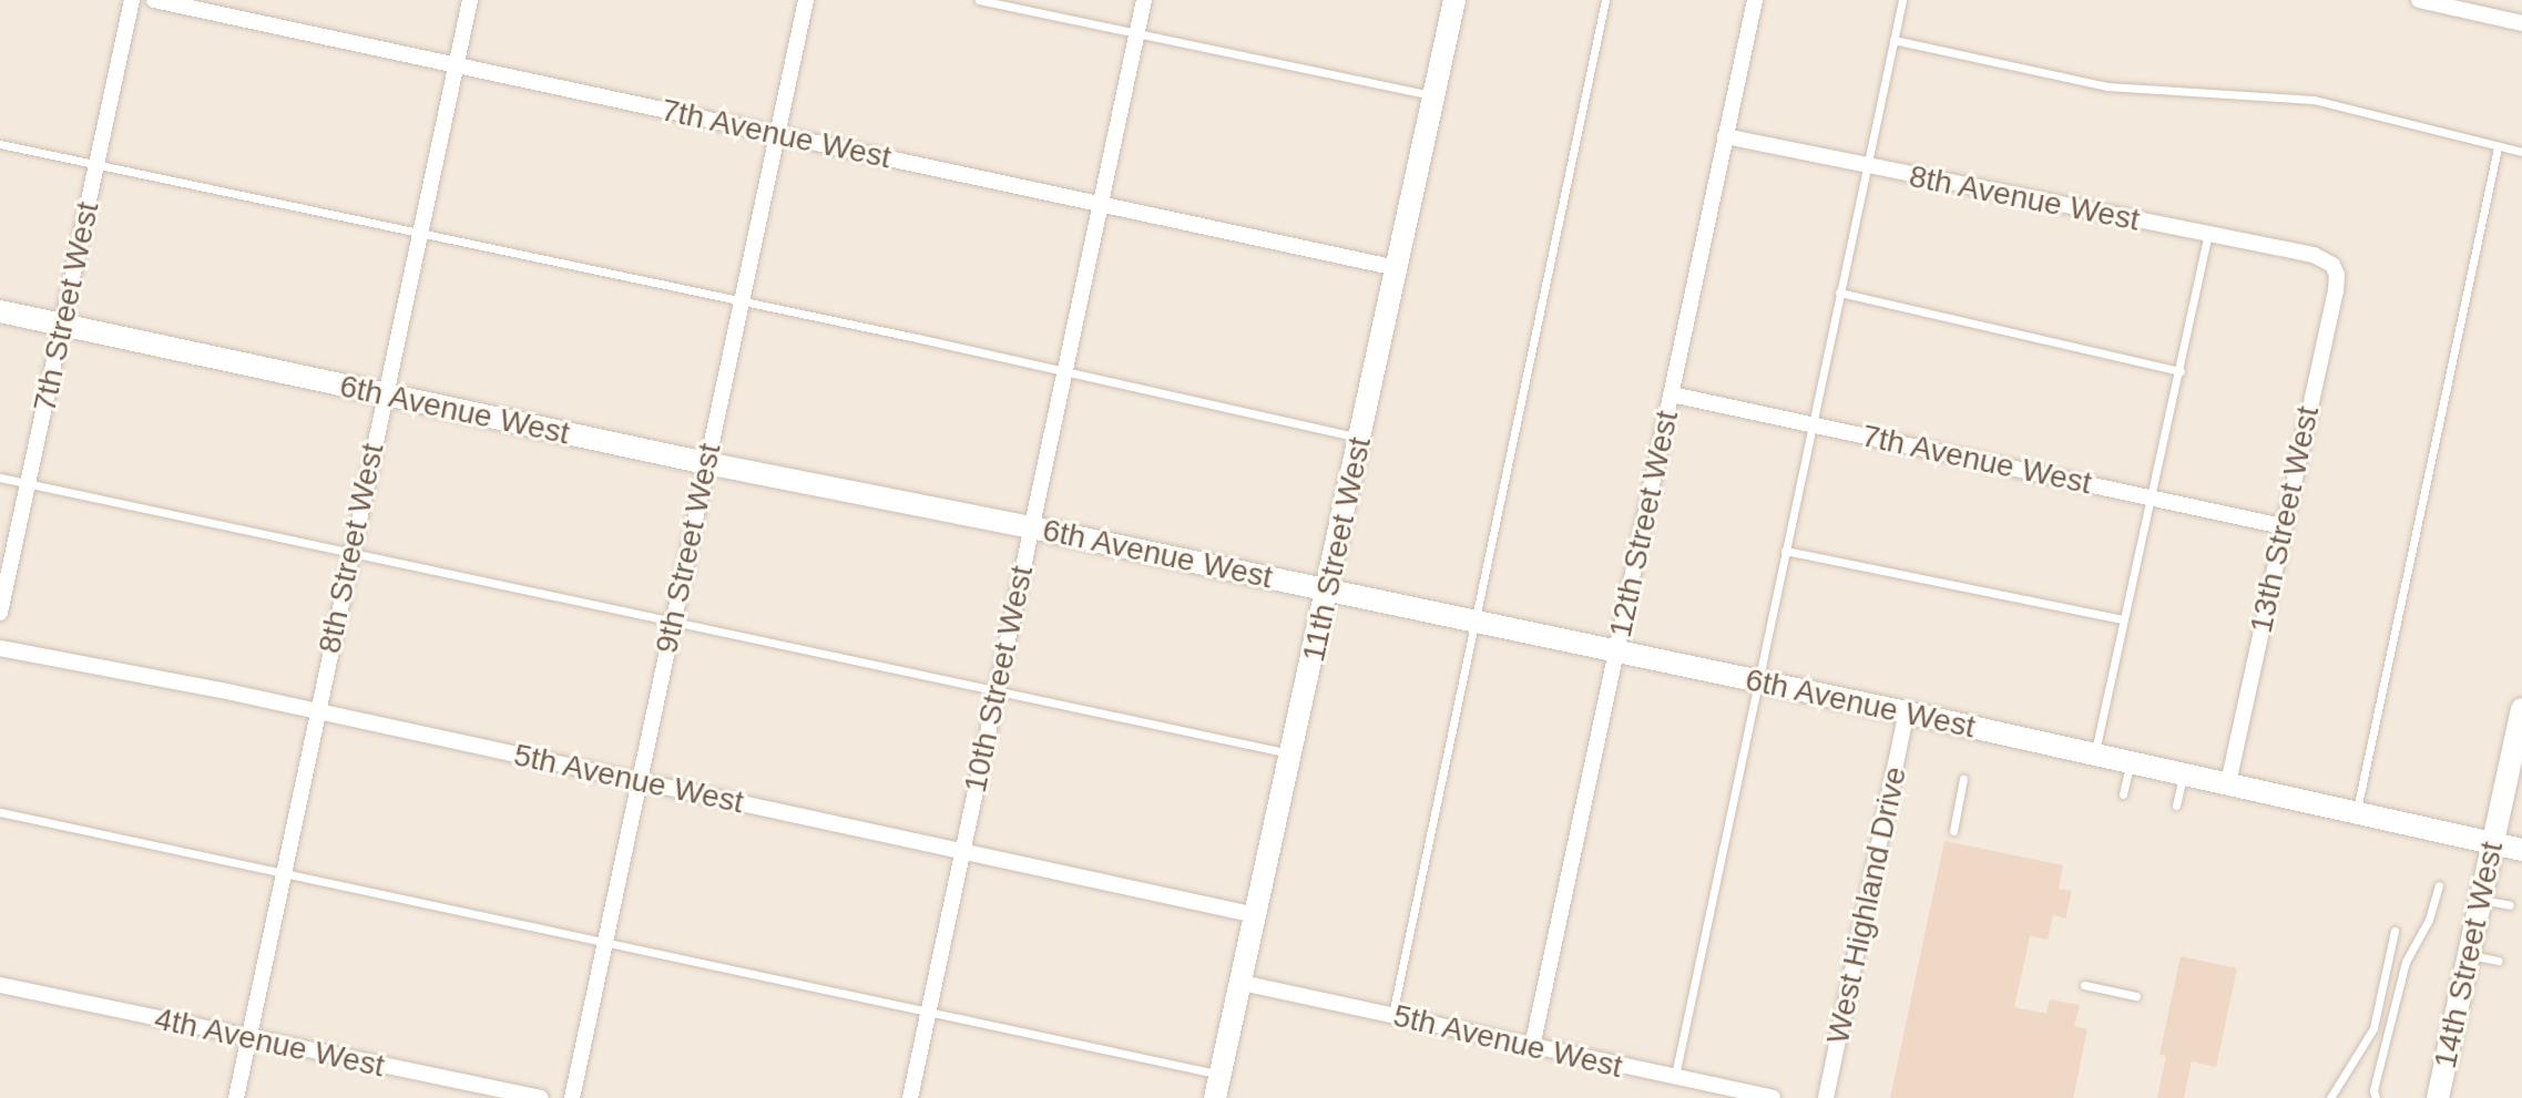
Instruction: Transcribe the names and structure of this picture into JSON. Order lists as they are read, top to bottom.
{
  "streets": {
    "street": [
      "7th Avenue West",
      "8th Avenue West",
      "7th Street West",
      "6th Avenue West",
      "13th Street West",
      "12th Street West",
      "8th Street West",
      "9th Street West",
      "11th Street West",
      "10th Street West",
      "5th Avenue West",
      "West Highland Drive",
      "14th Street West",
      "4th Avenue West"
    ]
  },
  "crossings": [
    ["7th Avenue West", "13th Street West"],
    ["7th Avenue West", "12th Street West"],
    ["7th Avenue West", "8th Street West"],
    ["7th Avenue West", "9th Street West"],
    ["7th Avenue West", "11th Street West"],
    ["7th Avenue West", "10th Street West"],
    ["8th Avenue West", "13th Street West"],
    ["8th Avenue West", "12th Street West"],
    ["7th Street West", "6th Avenue West"],
    ["6th Avenue West", "13th Street West"],
    ["6th Avenue West", "12th Street West"],
    ["6th Avenue West", "8th Street West"],
    ["6th Avenue West", "9th Street West"],
    ["6th Avenue West", "11th Street West"],
    ["6th Avenue West", "10th Street West"],
    ["6th Avenue West", "West Highland Drive"],
    ["6th Avenue West", "14th Street West"],
    ["12th Street West", "5th Avenue West"],
    ["8th Street West", "5th Avenue West"],
    ["8th Street West", "4th Avenue West"],
    ["9th Street West", "5th Avenue West"],
    ["11th Street West", "5th Avenue West"],
    ["10th Street West", "5th Avenue West"]
  ]
}
